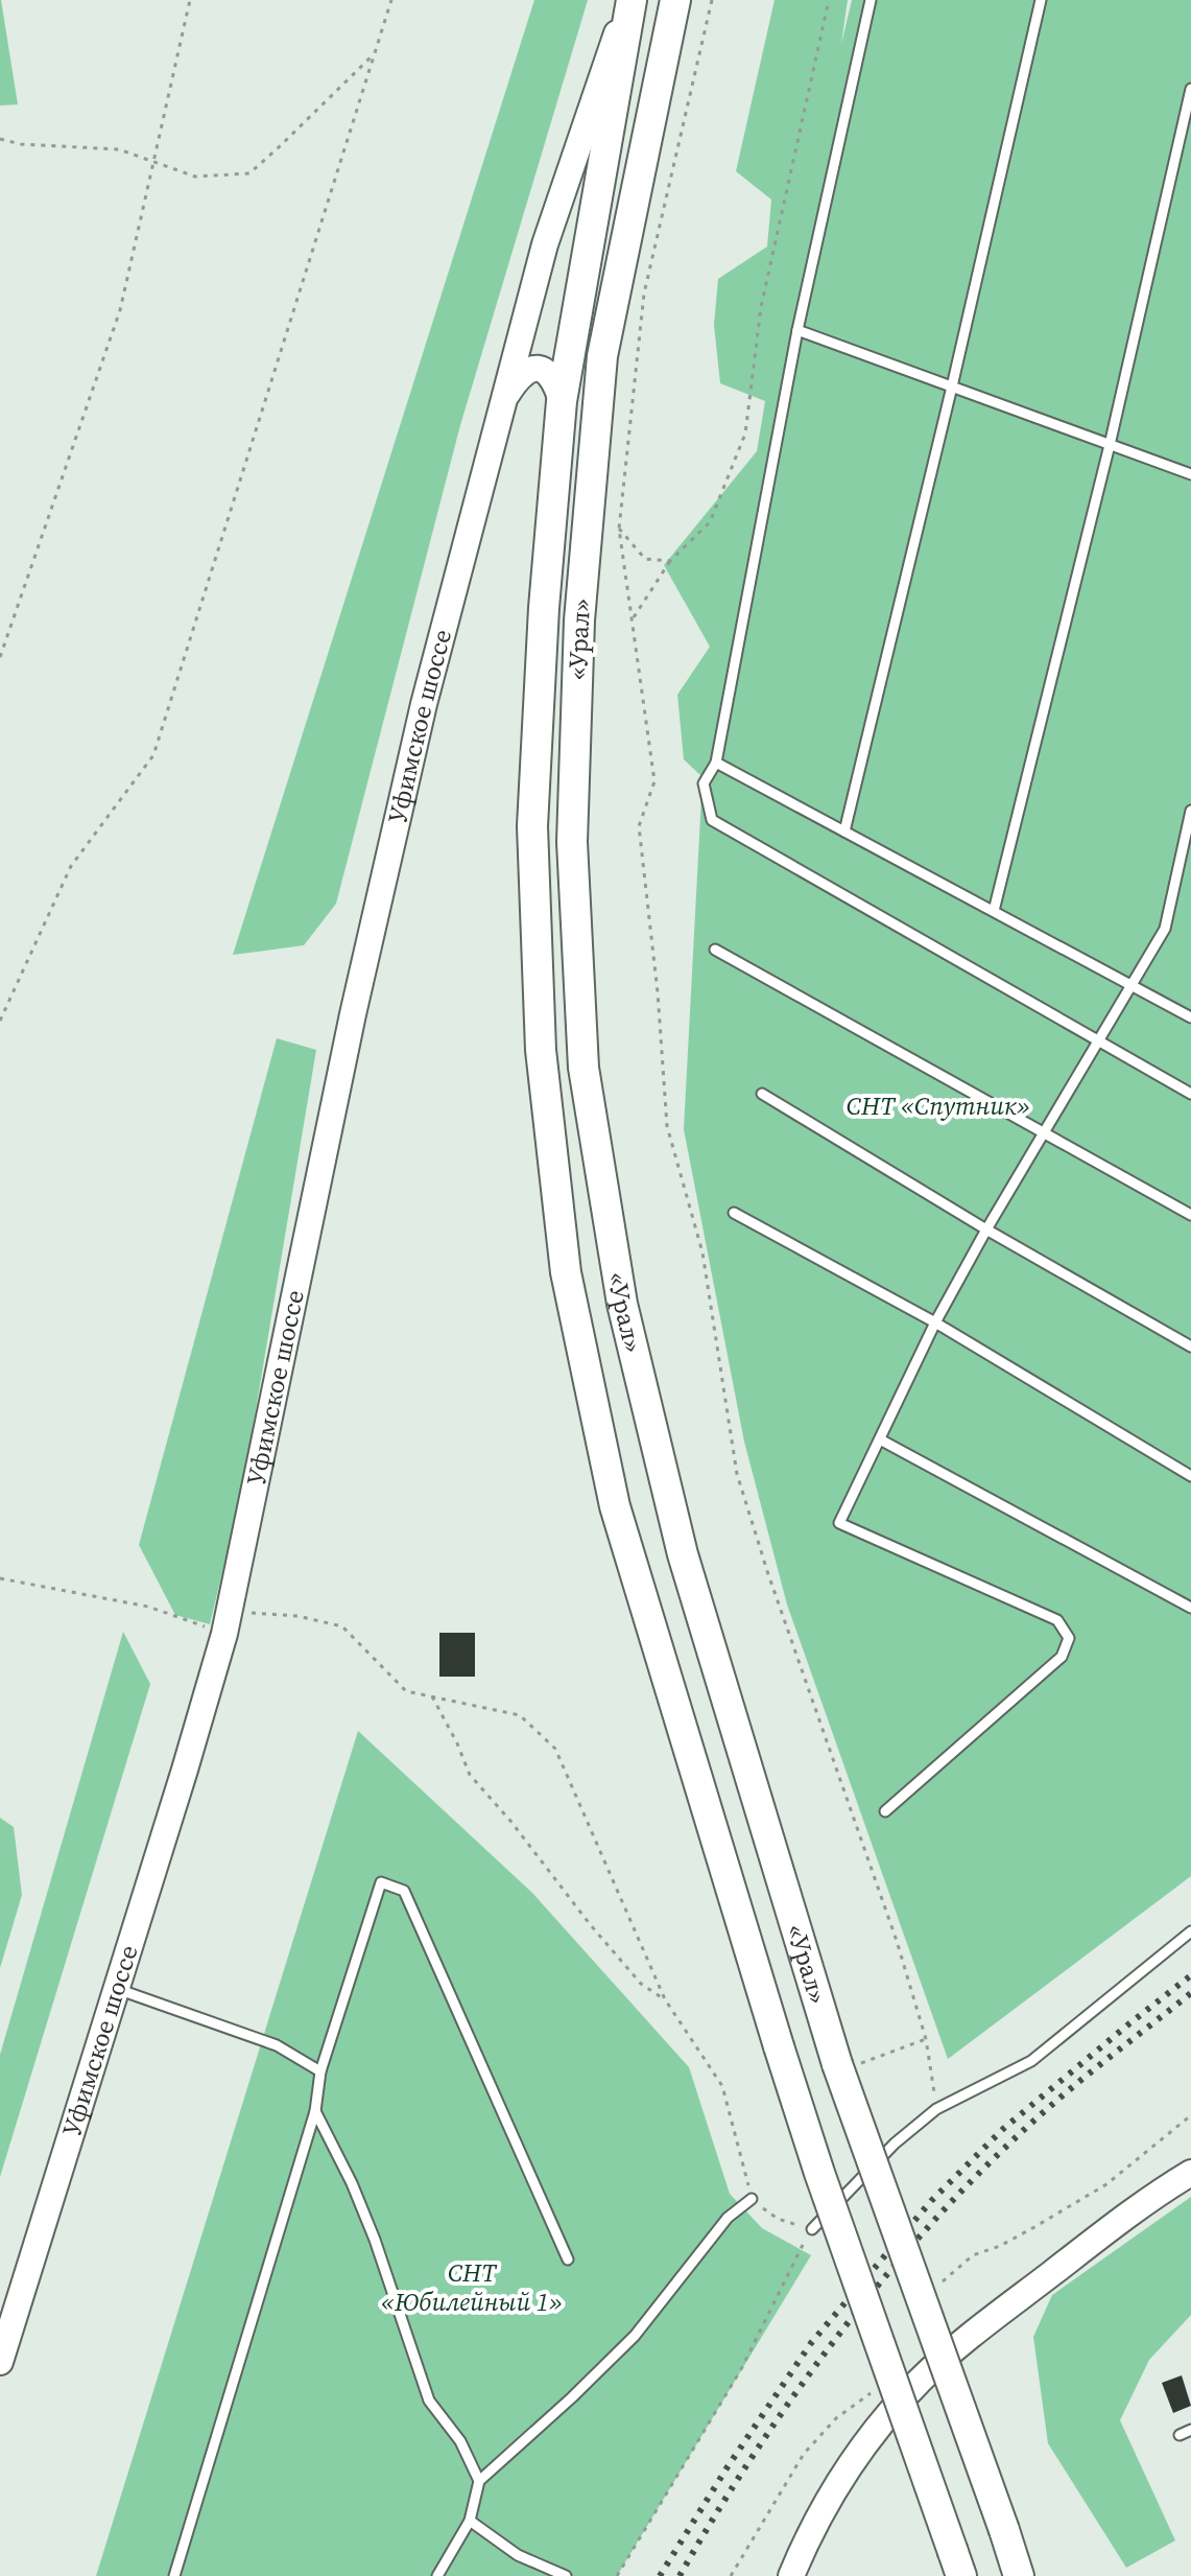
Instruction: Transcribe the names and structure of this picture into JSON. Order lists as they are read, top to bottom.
{
  "streets": {
    "main road": ["«Урал»", "Уфимское шоссе"]
  },
  "crossings": [
    ["«Урал»", "Уфимское шоссе"]
  ],
  "parks": ["СНТ «Спутник»", "СНТ «Юбилейный 1»"]
}
